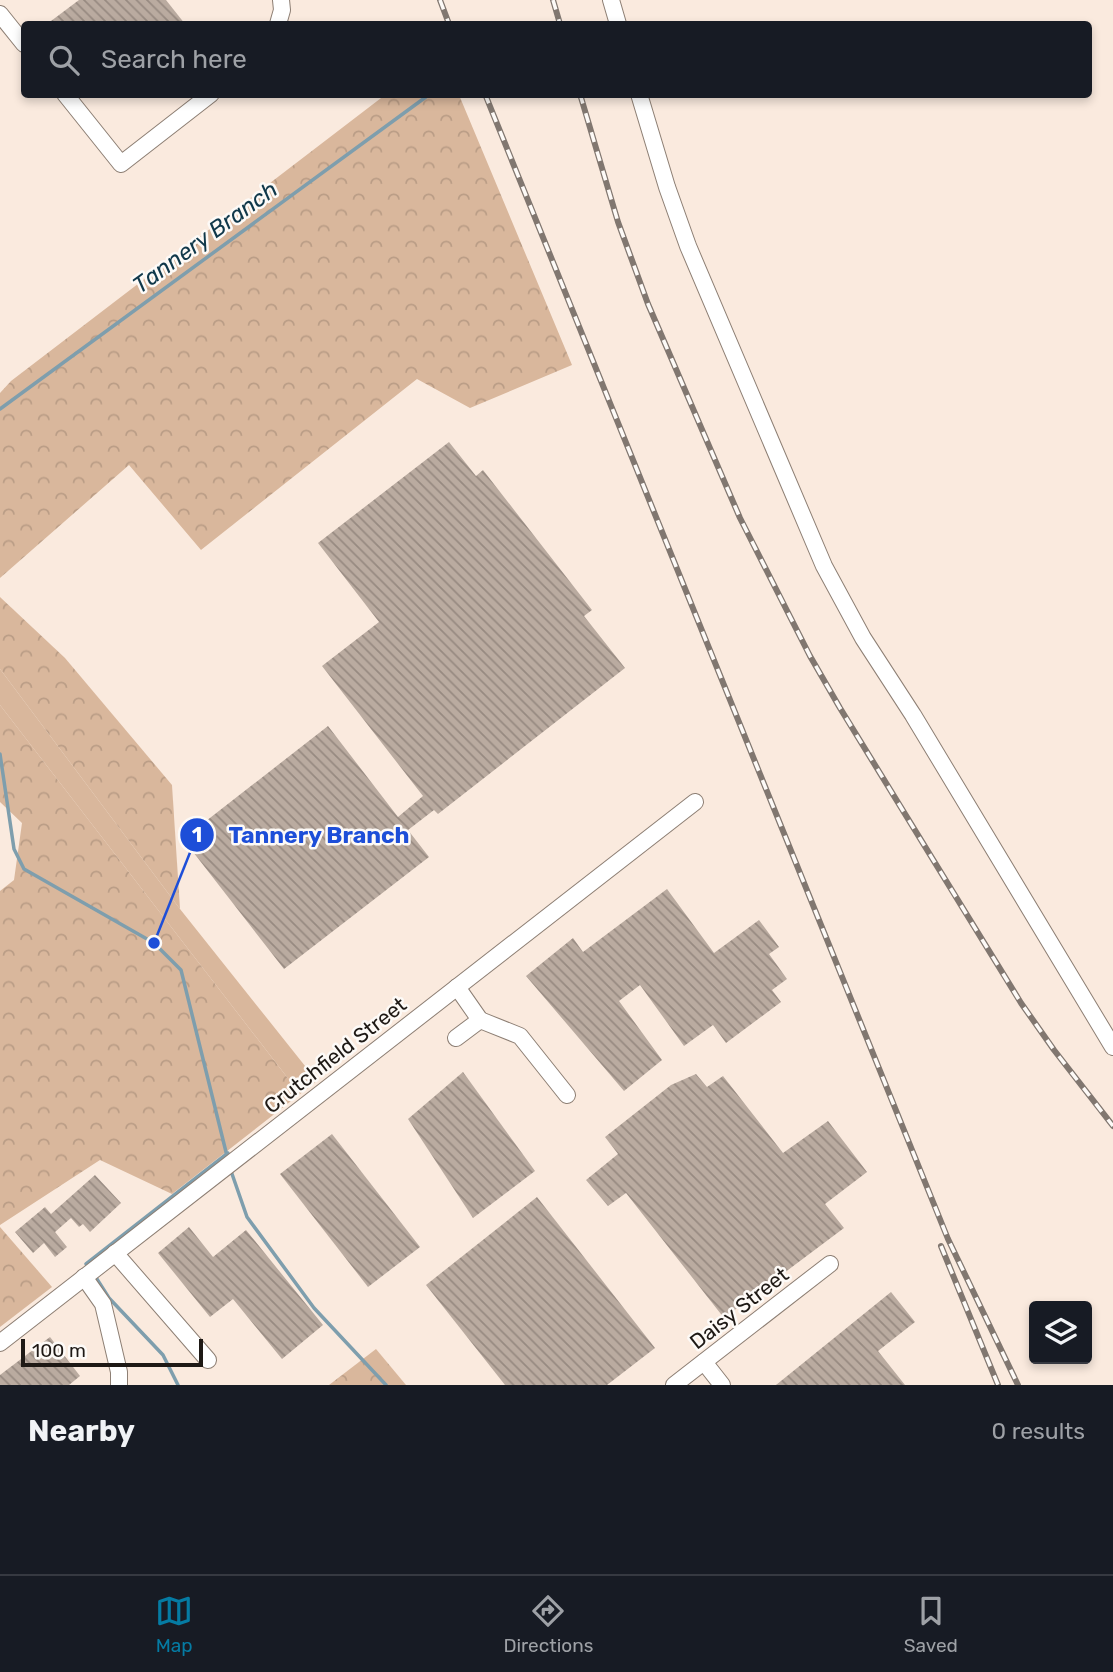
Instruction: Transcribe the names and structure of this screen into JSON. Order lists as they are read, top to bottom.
{
  "streets": {
    "street": ["Crutchfield Street", "Daisy Street"]
  },
  "water": ["Tannery Branch"],
  "places": ["Tannery Branch"],
  "scale_bar": "100 m",
  "page": {
    "search": "Search here",
    "scale": "100 m",
    "heading": ["Nearby", "0 results"],
    "nav": ["Map", "Directions", "Saved"]
  }
}
